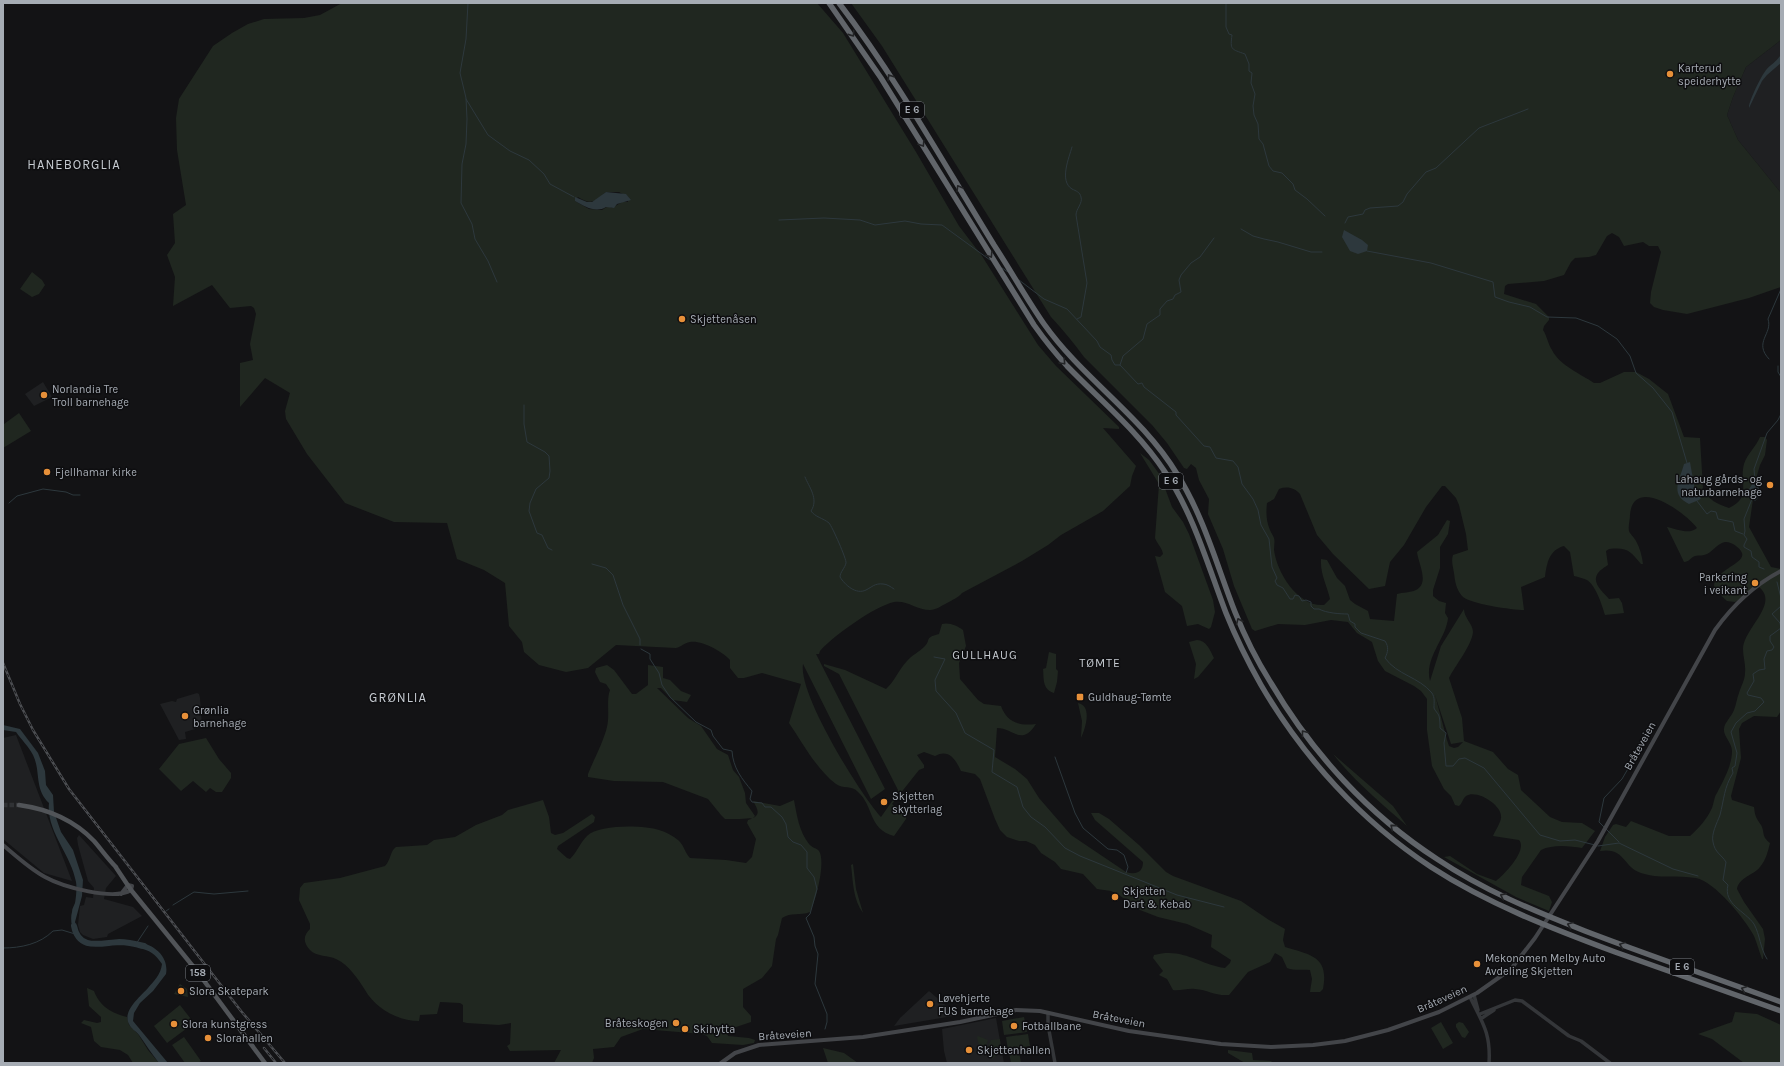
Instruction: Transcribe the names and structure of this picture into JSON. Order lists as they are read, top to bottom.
{
  "streets": {
    "highway": ["E 6"],
    "main road": ["Bråteveien", "158"]
  },
  "districts": [
    "HANEBORGLIA",
    "GULLHAUG",
    "TØMTE",
    "GRØNLIA"
  ],
  "places": {
    "other": [
      "Karterud speiderhytte",
      "Skjettenåsen",
      "Norlandia Tre Troll barnehage",
      "Fjellhamar kirke",
      "Lahaug gårds- og naturbarnehage",
      "Parkering i veikant",
      "Grønlia barnehage",
      "Skjetten skytterlag",
      "Skjetten Dart & Kebab",
      "Mekonomen Melby Auto Avdeling Skjetten",
      "Slora Skatepark",
      "Løvehjerte FUS barnehage",
      "Bråteskogen",
      "Slora kunstgress",
      "Fotballbane",
      "Skihytta",
      "Slorahallen",
      "Skjettenhallen"
    ],
    "transit": ["Guldhaug-Tømte"]
  }
}
